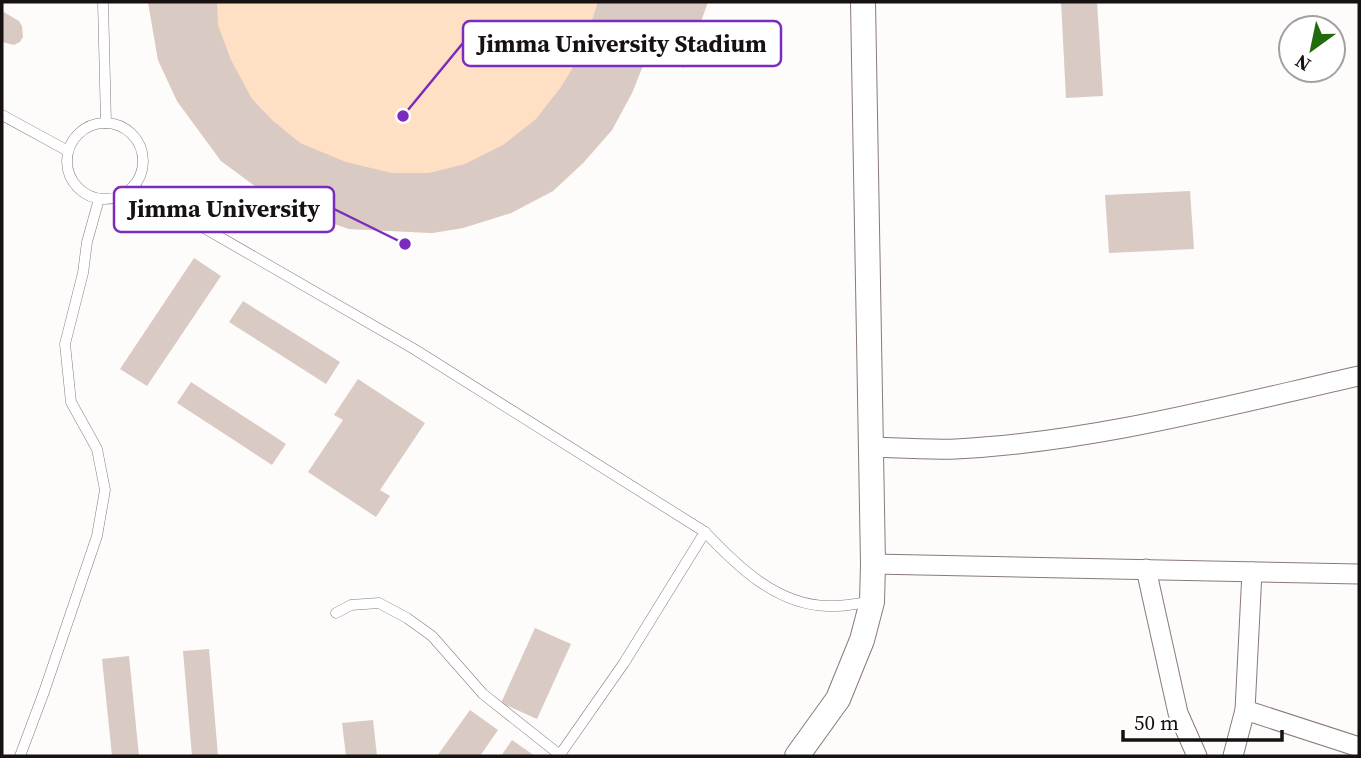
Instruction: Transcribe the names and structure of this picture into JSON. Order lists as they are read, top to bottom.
{
  "places": ["Jimma University Stadium", "Jimma University"],
  "scale_bar": "50 m",
  "north": "bottom left"
}
